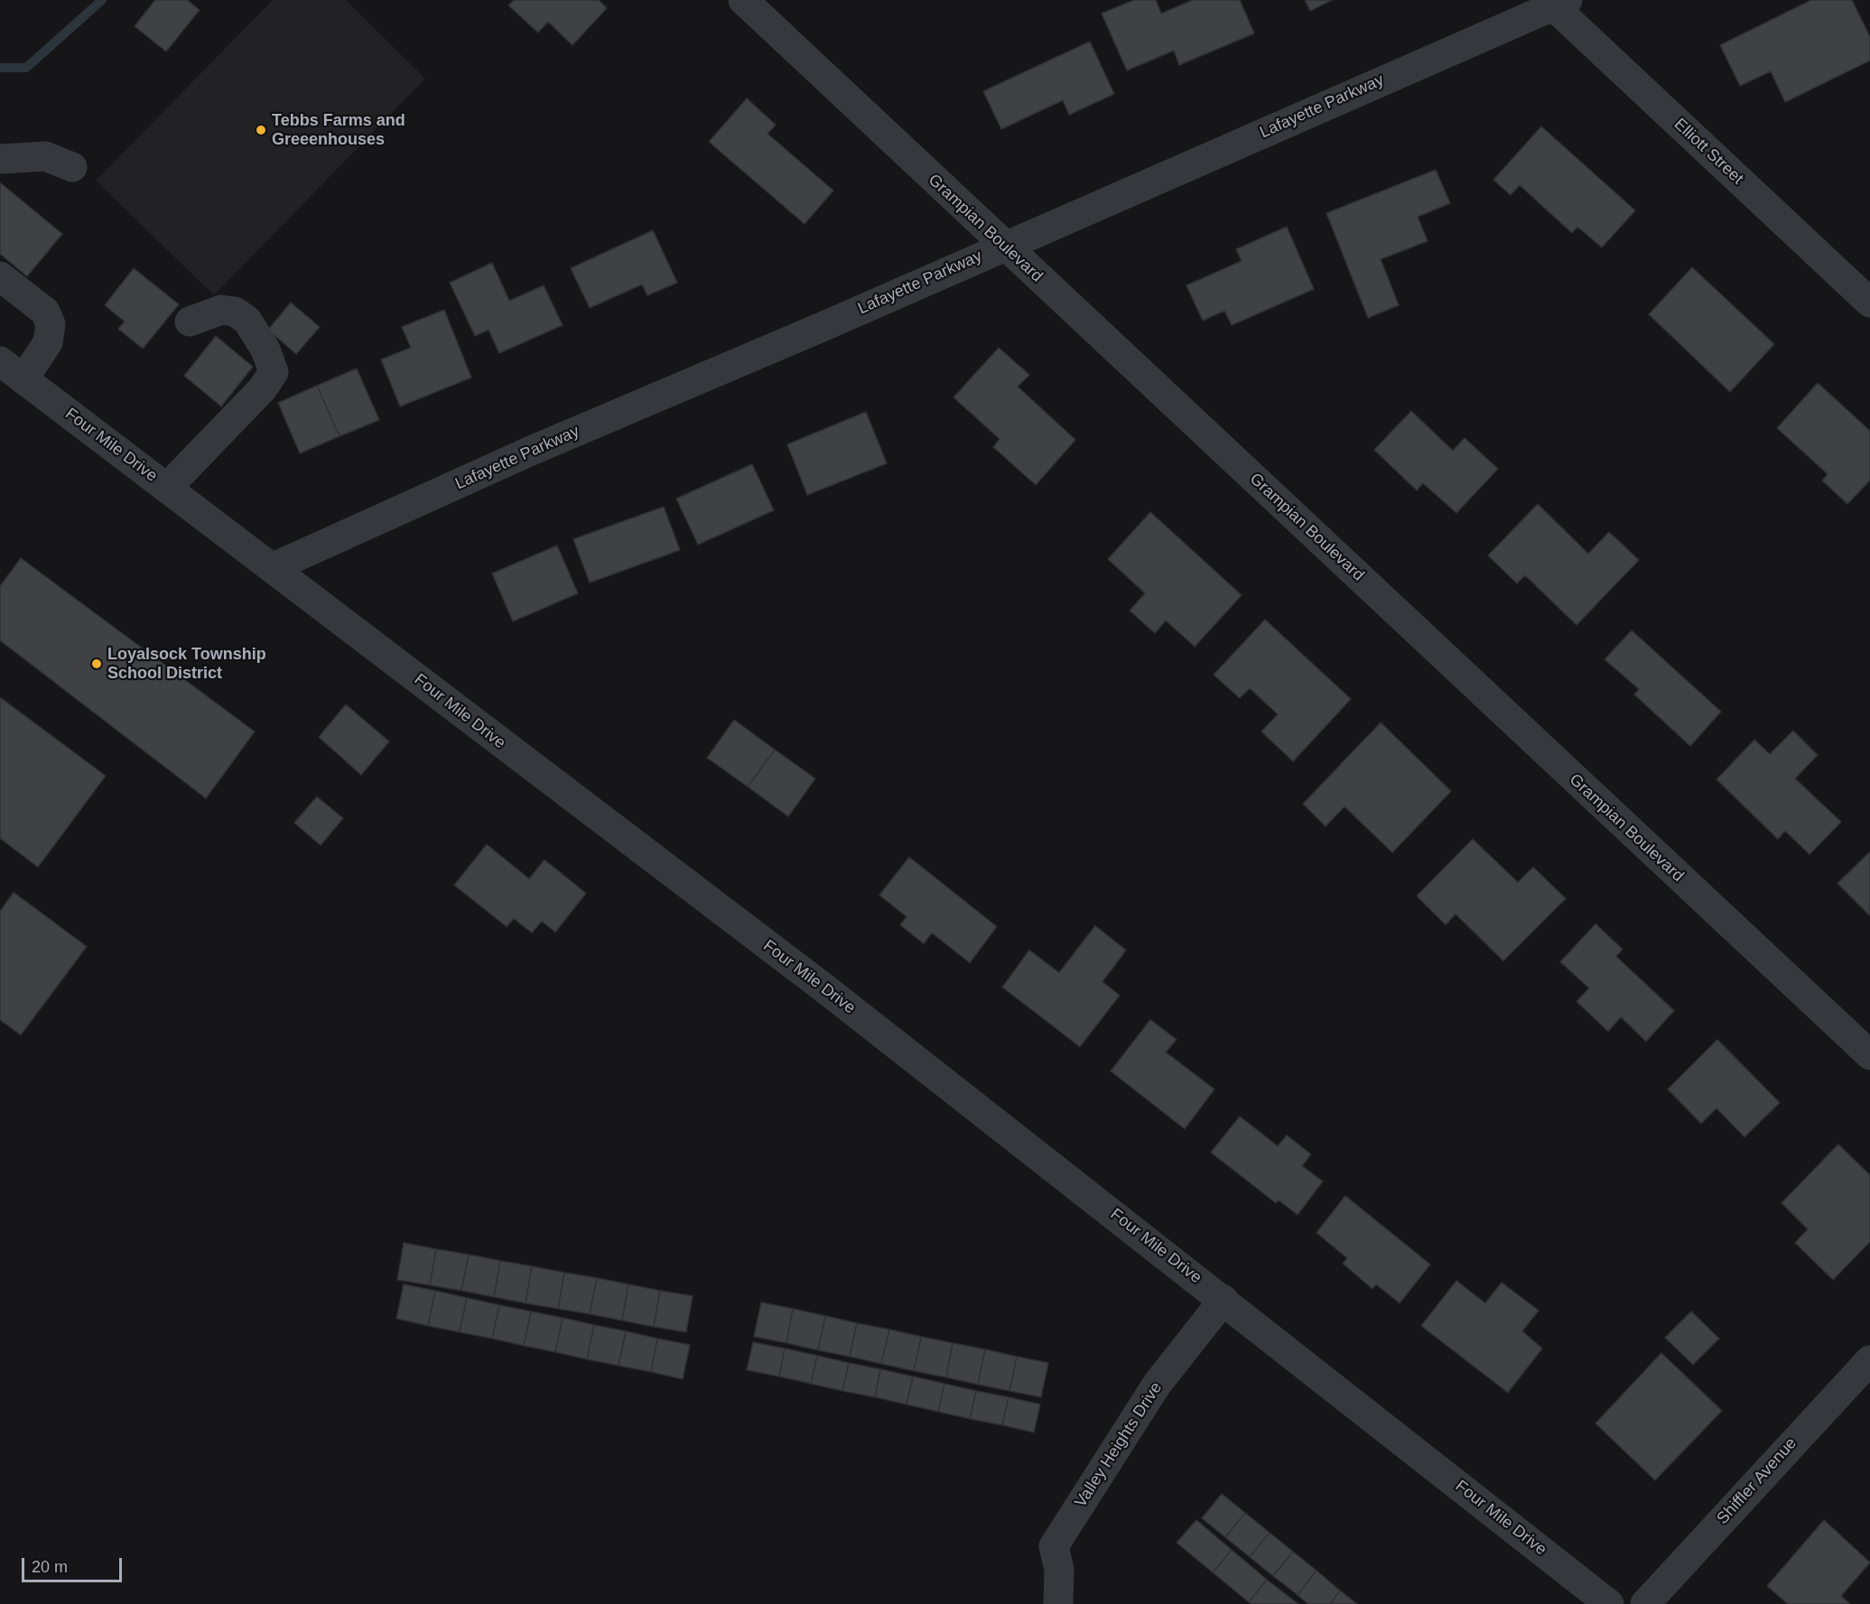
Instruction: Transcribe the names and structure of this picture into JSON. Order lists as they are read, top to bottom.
{
  "streets": {
    "street": [
      "Lafayette Parkway",
      "Elliott Street",
      "Grampian Boulevard",
      "Four Mile Drive",
      "Valley Heights Drive",
      "Shiffler Avenue"
    ]
  },
  "crossings": [
    ["Lafayette Parkway", "Elliott Street"],
    ["Lafayette Parkway", "Grampian Boulevard"],
    ["Lafayette Parkway", "Four Mile Drive"],
    ["Four Mile Drive", "Valley Heights Drive"]
  ],
  "places": ["Tebbs Farms and Greeenhouses", "Loyalsock Township School District"],
  "scale_bar": "20 m"
}
